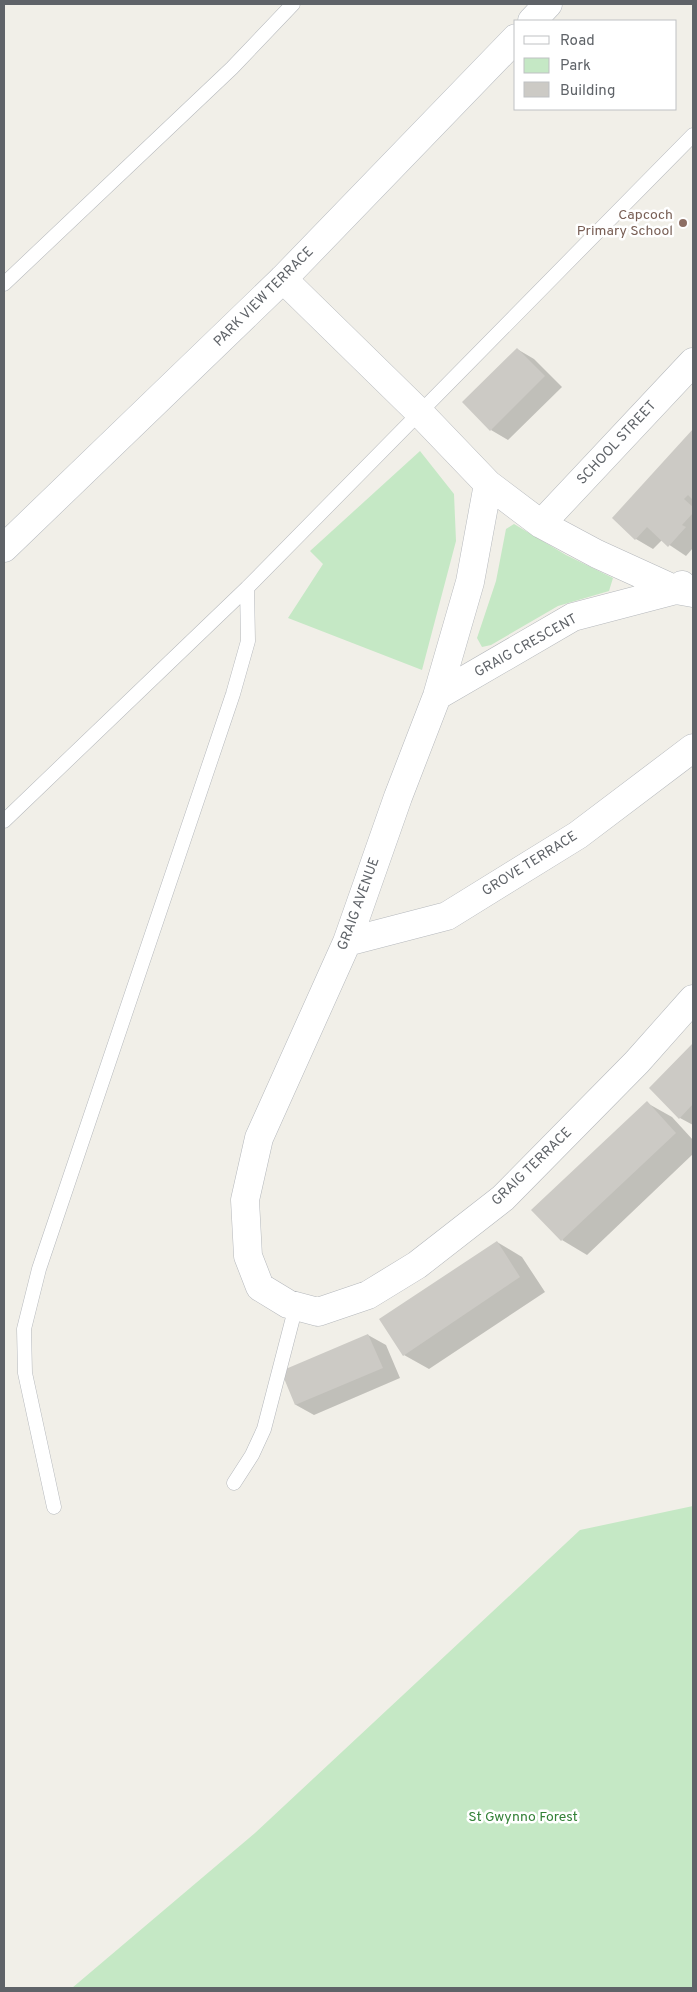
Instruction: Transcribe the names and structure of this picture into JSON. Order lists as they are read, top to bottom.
{
  "streets": {
    "street": [
      "PARK VIEW TERRACE",
      "SCHOOL STREET",
      "GRAIG CRESCENT",
      "GROVE TERRACE",
      "GRAIG AVENUE",
      "GRAIG TERRACE"
    ]
  },
  "crossings": [
    ["GRAIG CRESCENT", "GRAIG AVENUE"],
    ["GROVE TERRACE", "GRAIG AVENUE"],
    ["GRAIG AVENUE", "GRAIG TERRACE"]
  ],
  "parks": ["St Gwynno Forest"],
  "places": ["Capcoch Primary School"],
  "legend": ["Road", "Park", "Building"]
}
